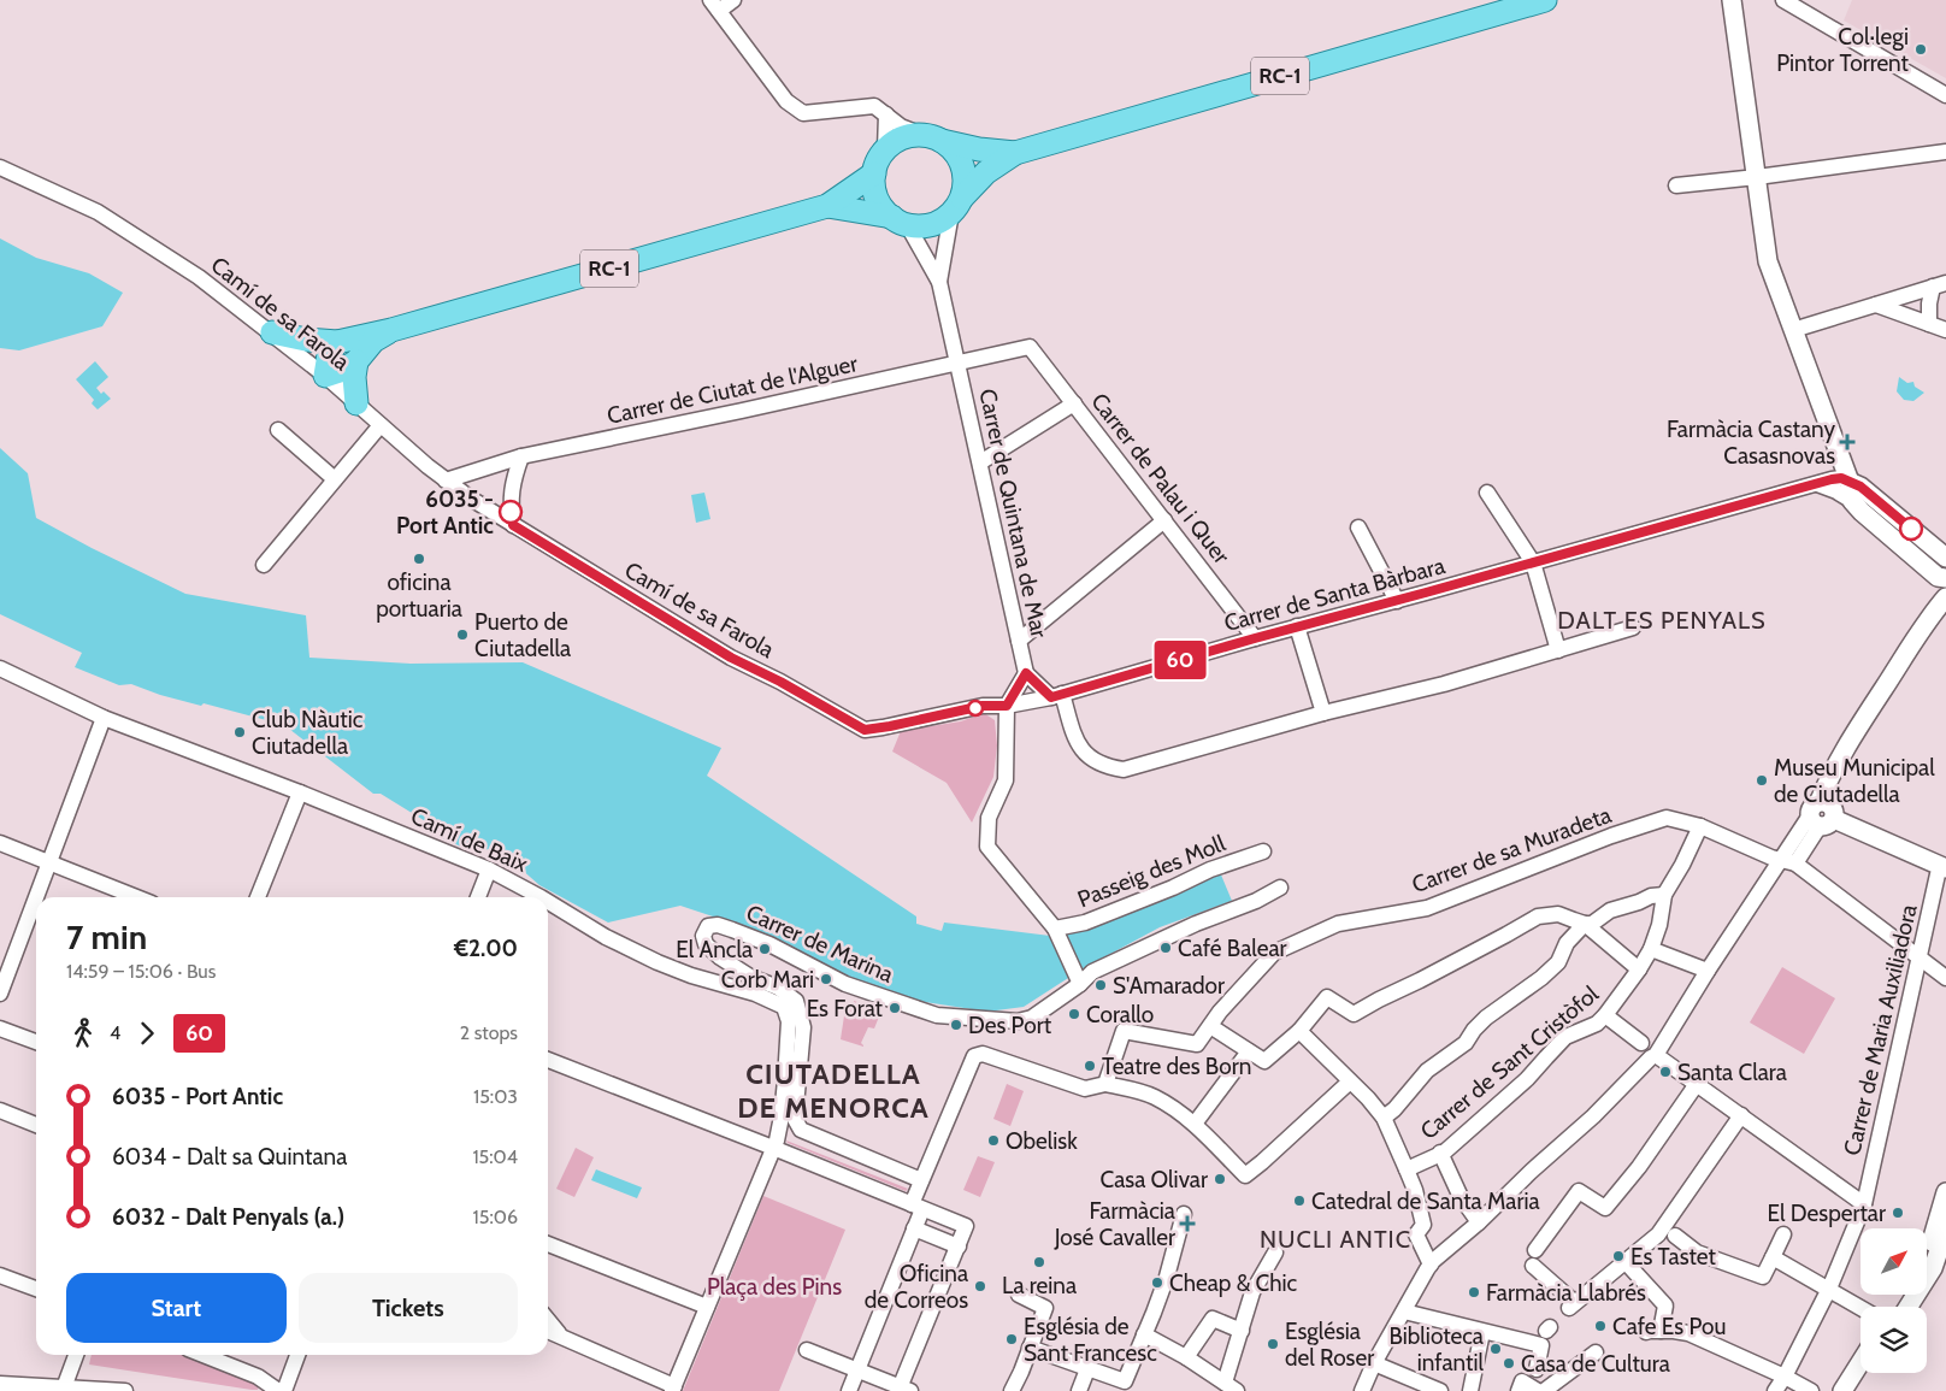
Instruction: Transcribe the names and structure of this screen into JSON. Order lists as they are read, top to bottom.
{
  "streets": {
    "main road": ["RC-1"],
    "street": [
      "Camí de sa Farola",
      "Carrer de Ciutat de l'Alguer",
      "Carrer de Palau i Quer",
      "Carrer de Quintana de Mar",
      "Carrer de Santa Bàrbara",
      "Camí de Baix",
      "Carrer de sa Muradeta",
      "Passeig des Moll",
      "Carrer de Marina",
      "Carrer de Maria Auxiliadora",
      "Carrer de Sant Cristòfol"
    ]
  },
  "crossings": [
    ["RC-1", "Camí de sa Farola"],
    ["Camí de sa Farola", "Carrer de Ciutat de l'Alguer"],
    ["Camí de sa Farola", "Carrer de Santa Bàrbara"],
    ["Carrer de Ciutat de l'Alguer", "Carrer de Palau i Quer"],
    ["Carrer de Ciutat de l'Alguer", "Carrer de Quintana de Mar"],
    ["Carrer de Palau i Quer", "Carrer de Santa Bàrbara"]
  ],
  "districts": ["DALT ES PENYALS", "CIUTADELLA DE MENORCA", "NUCLI ANTIC"],
  "parks": ["Plaça des Pins"],
  "places": {
    "other": [
      "Col·legi Pintor Torrent",
      "6035 - Port Antic",
      "oficina portuaria",
      "Puerto de Ciutadella",
      "Club Nàutic Ciutadella",
      "Museu Municipal de Ciutadella",
      "Café Balear",
      "El Ancla",
      "Corb Mari",
      "S'Amarador",
      "Es Forat",
      "Corallo",
      "Des Port",
      "Teatre des Born",
      "Santa Clara",
      "Obelisk",
      "Casa Olivar",
      "Catedral de Santa Maria",
      "El Despertar",
      "Es Tastet",
      "La reina",
      "Cheap & Chic",
      "Oficina de Correos",
      "Farmàcia Llabrés",
      "Cafe Es Pou",
      "Església de Sant Francesc",
      "Església del Roser",
      "Biblioteca infantil",
      "Casa de Cultura"
    ],
    "health": ["Farmàcia Castany Casasnovas", "Farmàcia José Cavaller"]
  },
  "lines": ["bus line 60"],
  "north": "top right",
  "page": {
    "on_map": "60",
    "heading": ["7 min", "14:59 – 15:06 · Bus", "€2.00"],
    "legs": ["4", "60", "2 stops"],
    "list": [
      {
        "name": "6035 - Port Antic",
        "value": "15:03"
      },
      {
        "name": "6034 - Dalt sa Quintana",
        "value": "15:04"
      },
      {
        "name": "6032 - Dalt Penyals (a.)",
        "value": "15:06"
      }
    ],
    "buttons": ["Start", "Tickets"]
  }
}
